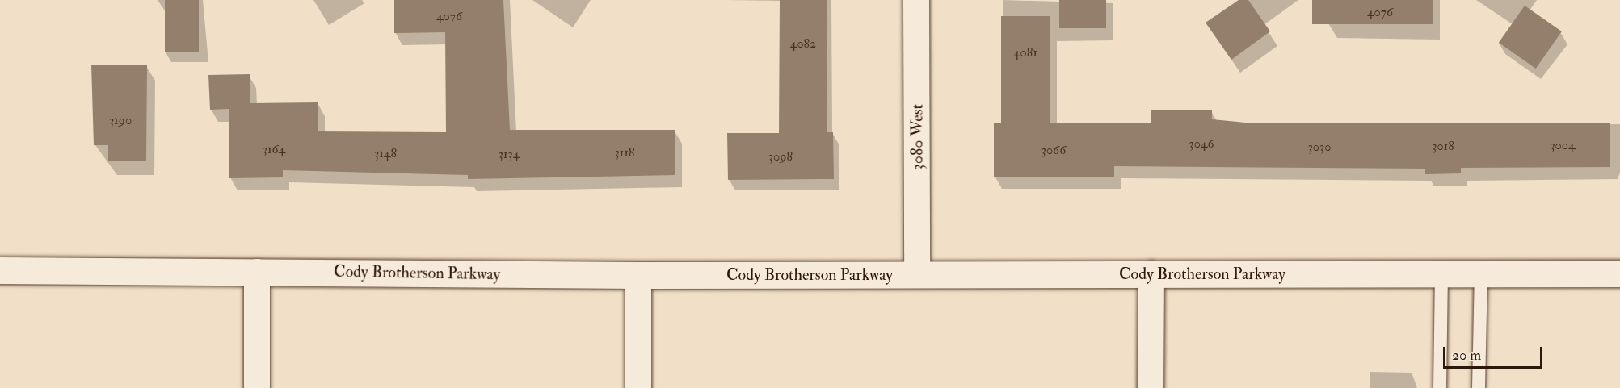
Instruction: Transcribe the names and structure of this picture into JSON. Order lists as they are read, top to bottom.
{
  "streets": {
    "main road": ["Cody Brotherson Parkway"],
    "street": ["3080 West"]
  },
  "crossings": [
    ["3080 West", "Cody Brotherson Parkway"]
  ],
  "house_numbers": [
    "4076",
    "4076",
    "4082",
    "4081",
    "3190",
    "3046",
    "3004",
    "3018",
    "3030",
    "3164",
    "3066",
    "3118",
    "3148",
    "3134",
    "3098"
  ],
  "scale_bar": "20 m"
}
